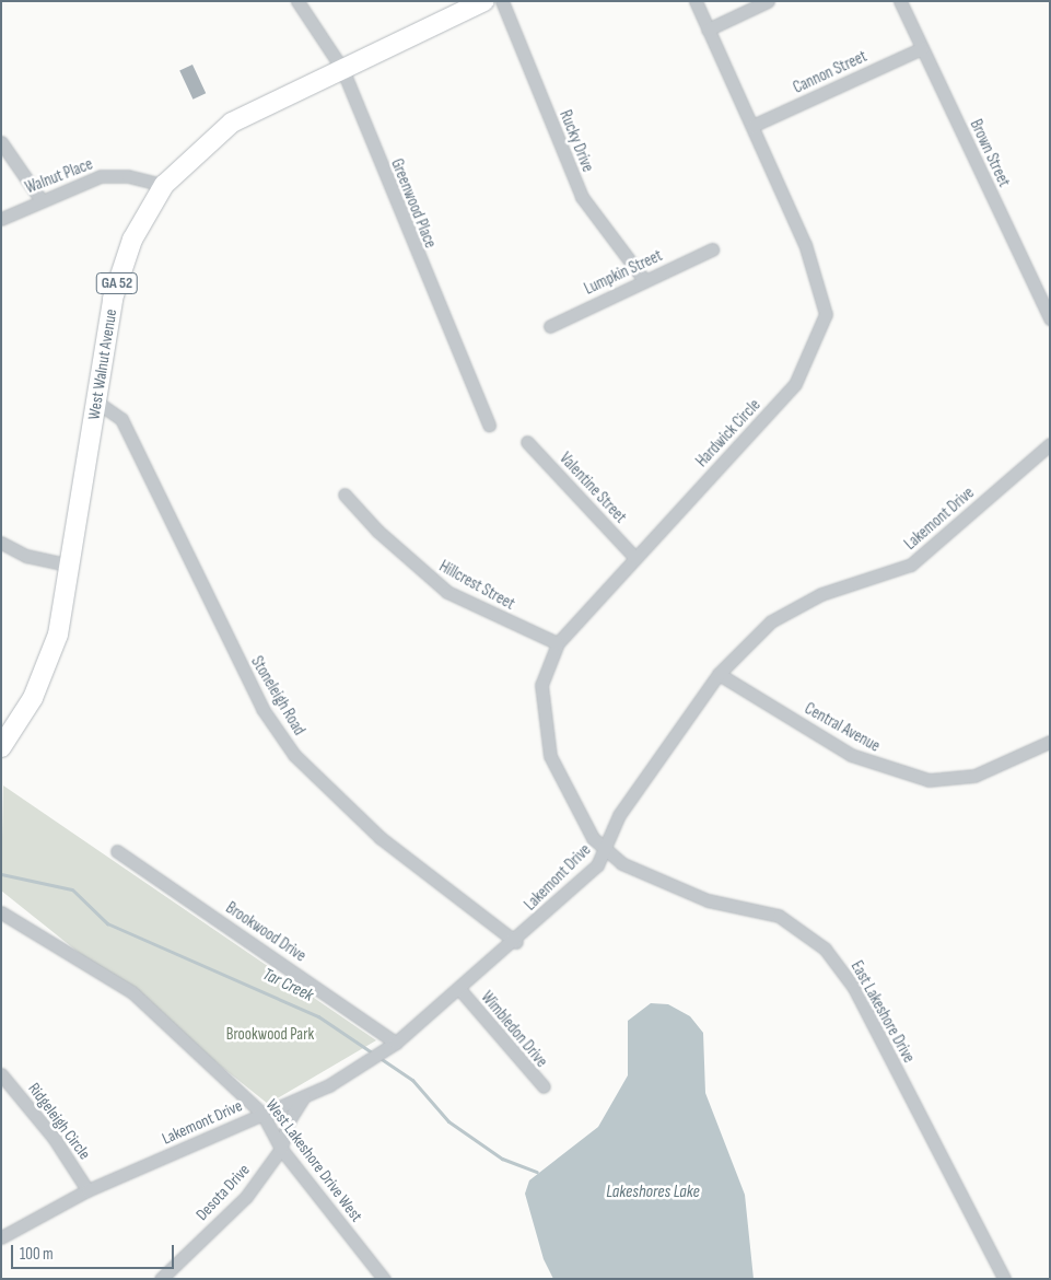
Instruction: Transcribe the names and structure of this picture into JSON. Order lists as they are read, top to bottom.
{
  "streets": {
    "main road": ["GA 52", "West Walnut Avenue"],
    "street": [
      "Cannon Street",
      "Rucky Drive",
      "Brown Street",
      "Walnut Place",
      "Greenwood Place",
      "Lumpkin Street",
      "Hardwick Circle",
      "Valentine Street",
      "Lakemont Drive",
      "Hillcrest Street",
      "Stoneleigh Road",
      "Central Avenue",
      "Brookwood Drive",
      "East Lakeshore Drive",
      "Wimbledon Drive",
      "Ridgeleigh Circle",
      "West Lakeshore Drive West",
      "Desota Drive"
    ]
  },
  "crossings": [
    ["Cannon Street", "Brown Street"],
    ["Cannon Street", "Hardwick Circle"],
    ["Rucky Drive", "Lumpkin Street"],
    ["Walnut Place", "West Walnut Avenue"],
    ["Greenwood Place", "West Walnut Avenue"],
    ["West Walnut Avenue", "Stoneleigh Road"],
    ["Hardwick Circle", "Valentine Street"],
    ["Hardwick Circle", "Lakemont Drive"],
    ["Hardwick Circle", "Hillcrest Street"],
    ["Hardwick Circle", "East Lakeshore Drive"],
    ["Lakemont Drive", "Stoneleigh Road"],
    ["Lakemont Drive", "Central Avenue"],
    ["Lakemont Drive", "Brookwood Drive"],
    ["Lakemont Drive", "East Lakeshore Drive"],
    ["Lakemont Drive", "Wimbledon Drive"],
    ["Lakemont Drive", "Ridgeleigh Circle"],
    ["Lakemont Drive", "West Lakeshore Drive West"],
    ["West Lakeshore Drive West", "Desota Drive"]
  ],
  "water": ["Tar Creek", "Lakeshores Lake"],
  "parks": ["Brookwood Park"],
  "scale_bar": "100 m"
}
